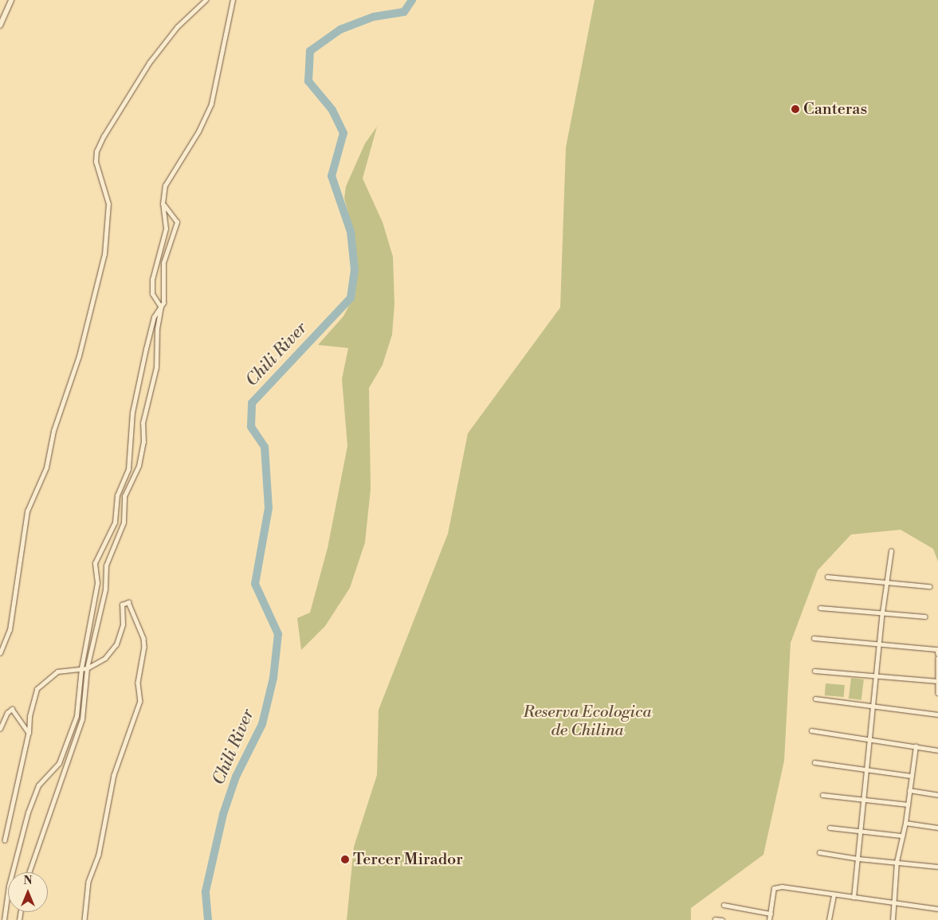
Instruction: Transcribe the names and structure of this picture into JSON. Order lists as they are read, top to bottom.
{
  "water": ["Chili River"],
  "parks": ["Reserva Ecologica de Chilina"],
  "places": ["Canteras", "Tercer Mirador"],
  "north": "top"
}
